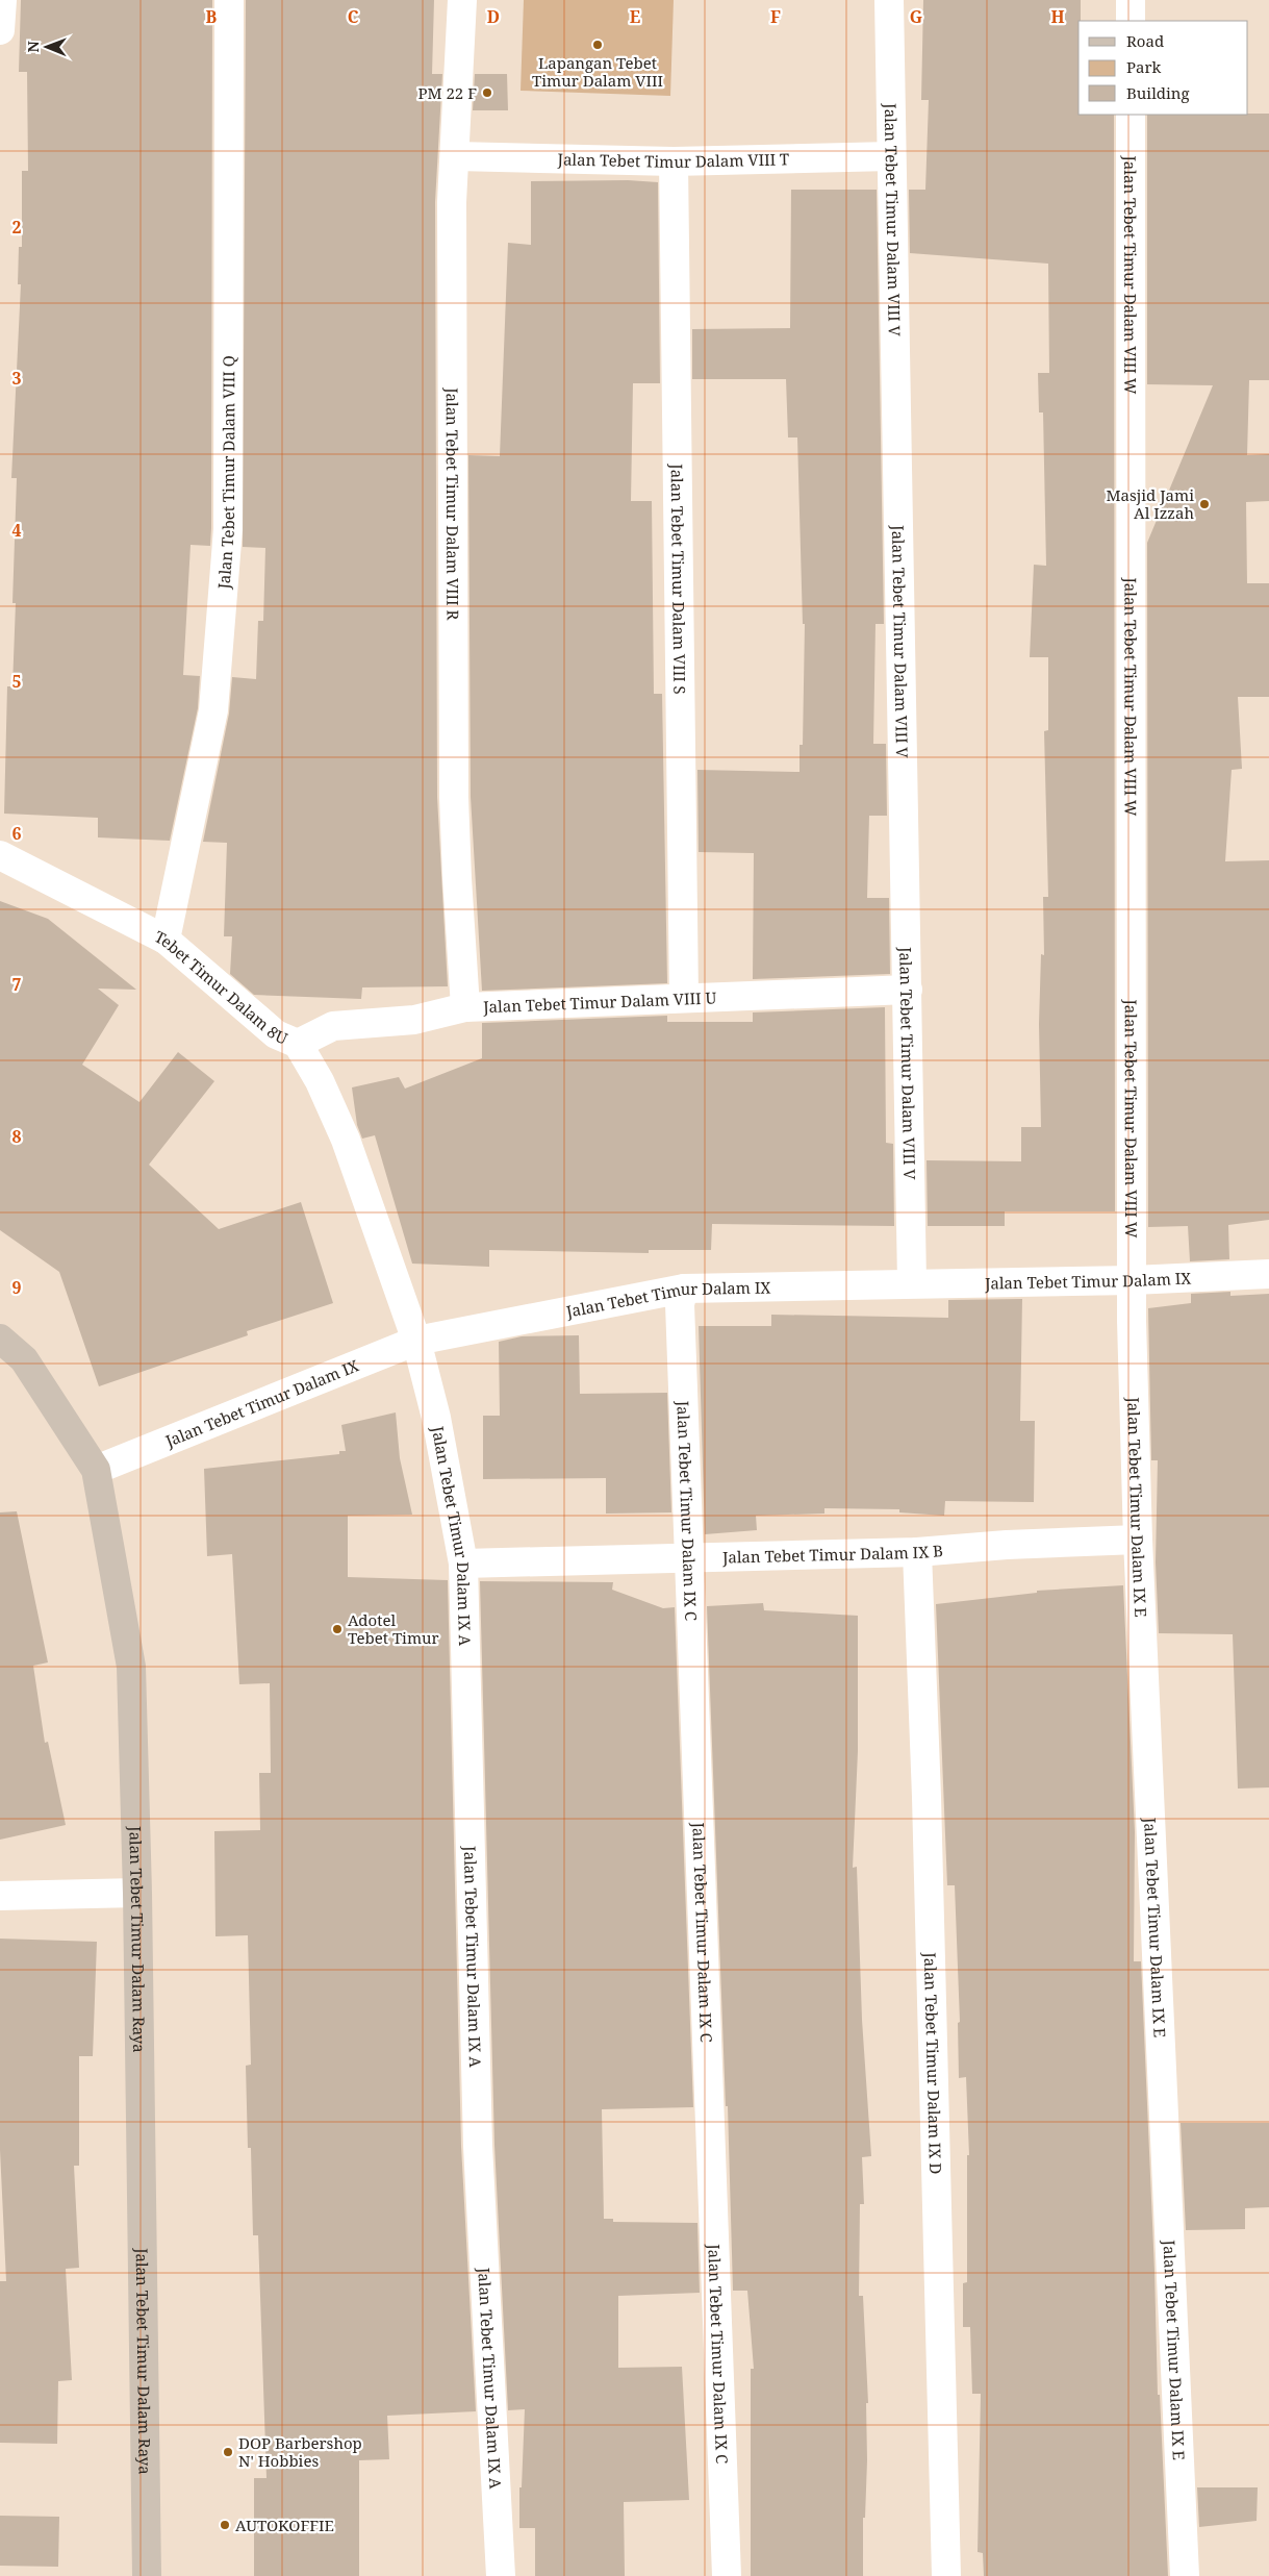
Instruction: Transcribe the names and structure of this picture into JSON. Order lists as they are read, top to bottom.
{
  "streets": {
    "street": [
      "Jalan Tebet Timur Dalam VIII T",
      "Jalan Tebet Timur Dalam VIII V",
      "Jalan Tebet Timur Dalam VIII W",
      "Jalan Tebet Timur Dalam VIII Q",
      "Jalan Tebet Timur Dalam VIII R",
      "Jalan Tebet Timur Dalam VIII S",
      "Tebet Timur Dalam 8U",
      "Jalan Tebet Timur Dalam VIII U",
      "Jalan Tebet Timur Dalam IX",
      "Jalan Tebet Timur Dalam IX E",
      "Jalan Tebet Timur Dalam IX C",
      "Jalan Tebet Timur Dalam IX A",
      "Jalan Tebet Timur Dalam IX B",
      "Jalan Tebet Timur Dalam Raya",
      "Jalan Tebet Timur Dalam IX D"
    ]
  },
  "crossings": [
    ["Jalan Tebet Timur Dalam VIII T", "Jalan Tebet Timur Dalam VIII V"],
    ["Jalan Tebet Timur Dalam VIII T", "Jalan Tebet Timur Dalam VIII R"],
    ["Jalan Tebet Timur Dalam VIII T", "Jalan Tebet Timur Dalam VIII S"],
    ["Jalan Tebet Timur Dalam VIII V", "Jalan Tebet Timur Dalam VIII U"],
    ["Jalan Tebet Timur Dalam VIII V", "Jalan Tebet Timur Dalam IX"],
    ["Jalan Tebet Timur Dalam VIII W", "Jalan Tebet Timur Dalam IX"],
    ["Jalan Tebet Timur Dalam VIII W", "Jalan Tebet Timur Dalam IX E"],
    ["Jalan Tebet Timur Dalam VIII Q", "Tebet Timur Dalam 8U"],
    ["Jalan Tebet Timur Dalam VIII R", "Jalan Tebet Timur Dalam VIII U"],
    ["Jalan Tebet Timur Dalam VIII S", "Jalan Tebet Timur Dalam VIII U"],
    ["Tebet Timur Dalam 8U", "Jalan Tebet Timur Dalam VIII U"],
    ["Tebet Timur Dalam 8U", "Jalan Tebet Timur Dalam IX"],
    ["Tebet Timur Dalam 8U", "Jalan Tebet Timur Dalam IX A"],
    ["Jalan Tebet Timur Dalam IX", "Jalan Tebet Timur Dalam IX E"],
    ["Jalan Tebet Timur Dalam IX", "Jalan Tebet Timur Dalam IX C"],
    ["Jalan Tebet Timur Dalam IX", "Jalan Tebet Timur Dalam IX A"],
    ["Jalan Tebet Timur Dalam IX", "Jalan Tebet Timur Dalam Raya"],
    ["Jalan Tebet Timur Dalam IX E", "Jalan Tebet Timur Dalam IX B"],
    ["Jalan Tebet Timur Dalam IX C", "Jalan Tebet Timur Dalam IX B"],
    ["Jalan Tebet Timur Dalam IX A", "Jalan Tebet Timur Dalam IX B"],
    ["Jalan Tebet Timur Dalam IX B", "Jalan Tebet Timur Dalam IX D"]
  ],
  "places": [
    "Lapangan Tebet Timur Dalam VIII",
    "PM 22 F",
    "Masjid Jami Al Izzah",
    "Adotel Tebet Timur",
    "DOP Barbershop N' Hobbies",
    "AUTOKOFFIE"
  ],
  "legend": ["Road", "Park", "Building"],
  "north": "left",
  "grid": {
    "columns": [
      "B",
      "C",
      "D",
      "E",
      "F",
      "G",
      "H"
    ],
    "rows": [
      "2",
      "3",
      "4",
      "5",
      "6",
      "7",
      "8",
      "9"
    ]
  }
}
